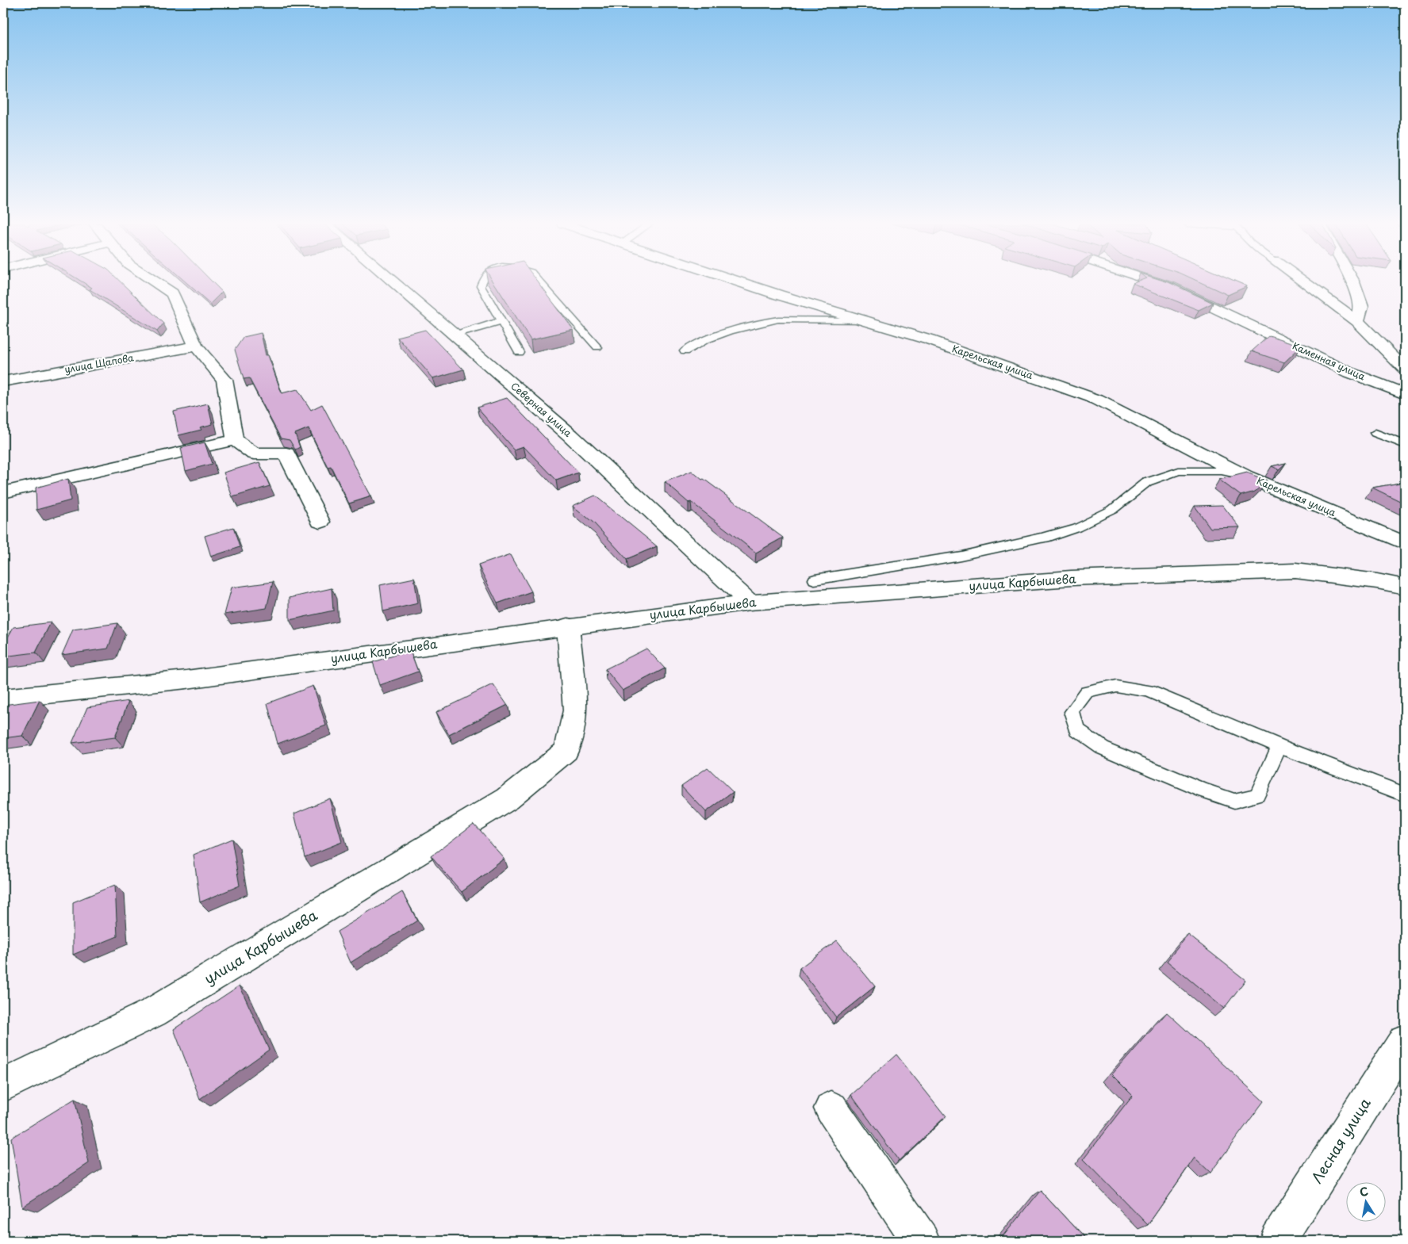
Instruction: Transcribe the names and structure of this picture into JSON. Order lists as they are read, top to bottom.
{
  "streets": {
    "street": [
      "Каменная улица",
      "Карельская улица",
      "улица Щапова",
      "Северная улица",
      "улица Карбышева",
      "Лесная улица"
    ]
  },
  "crossings": [
    ["Северная улица", "улица Карбышева"]
  ],
  "north": "top"
}
